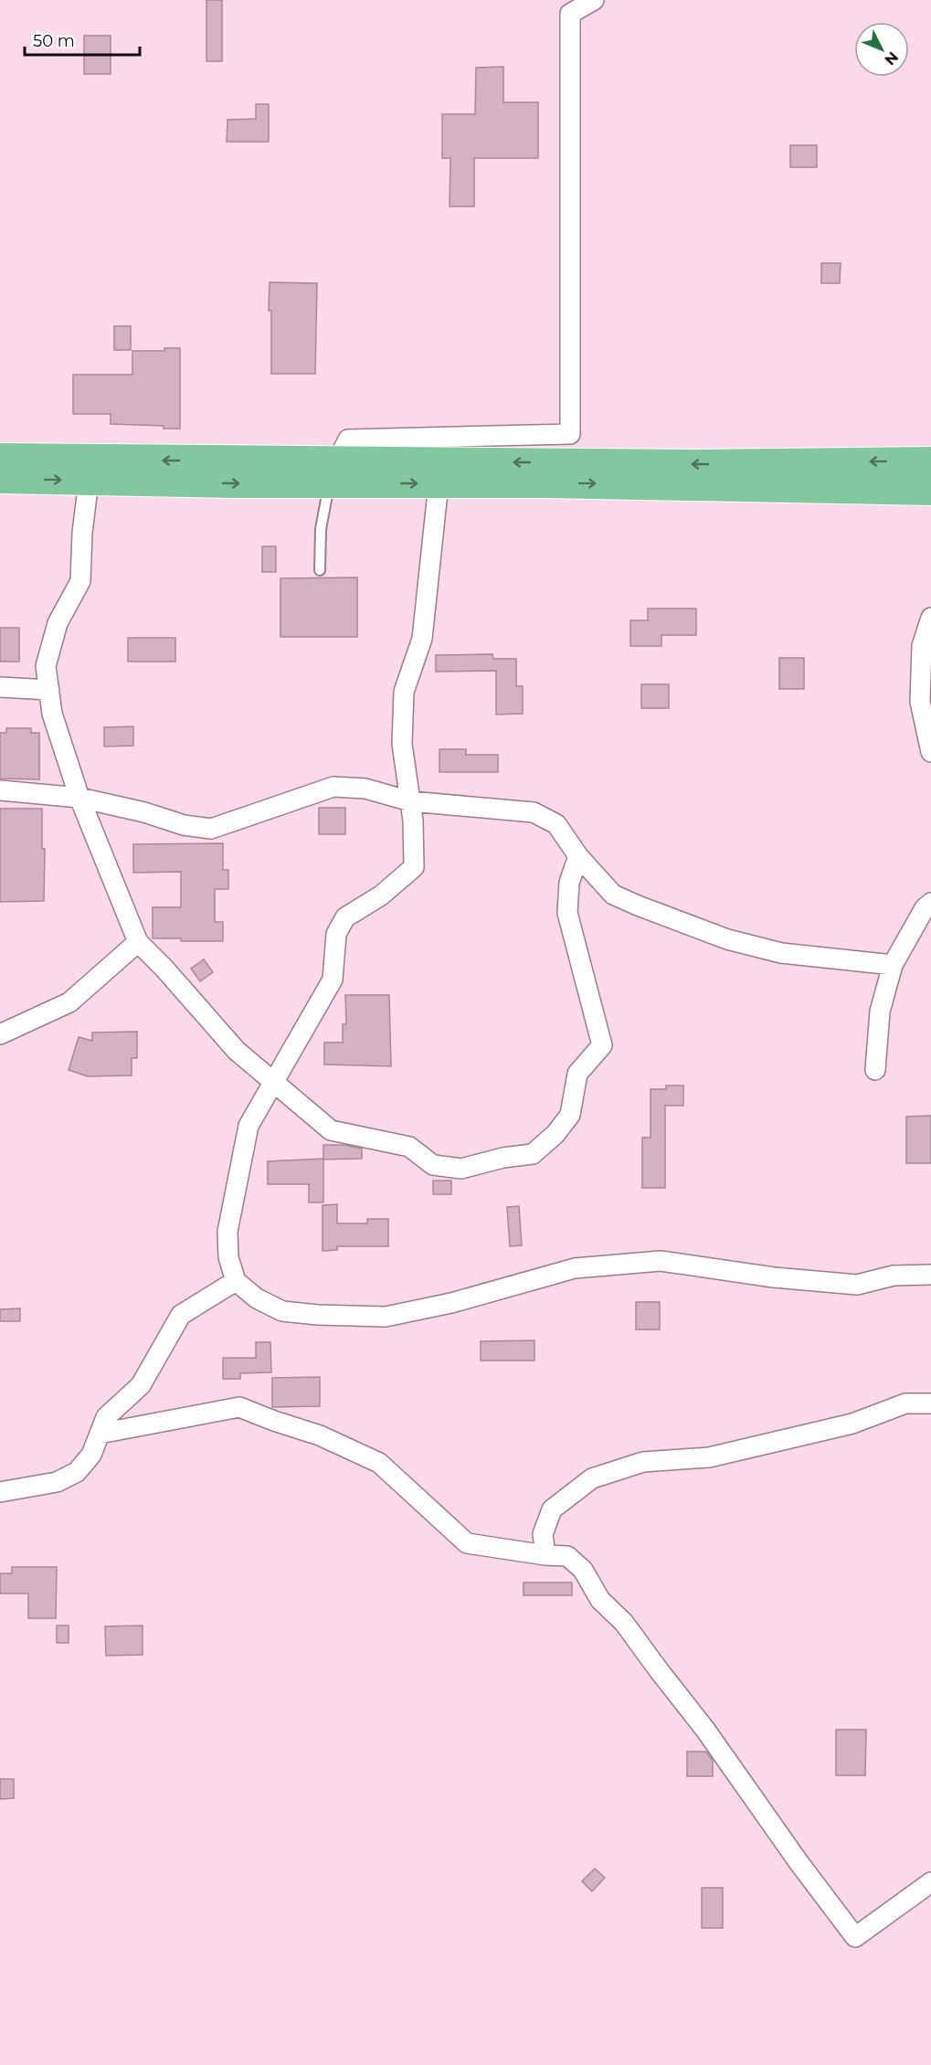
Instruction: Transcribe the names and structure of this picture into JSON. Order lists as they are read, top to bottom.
{
  "scale_bar": "50 m",
  "north": "bottom right"
}
